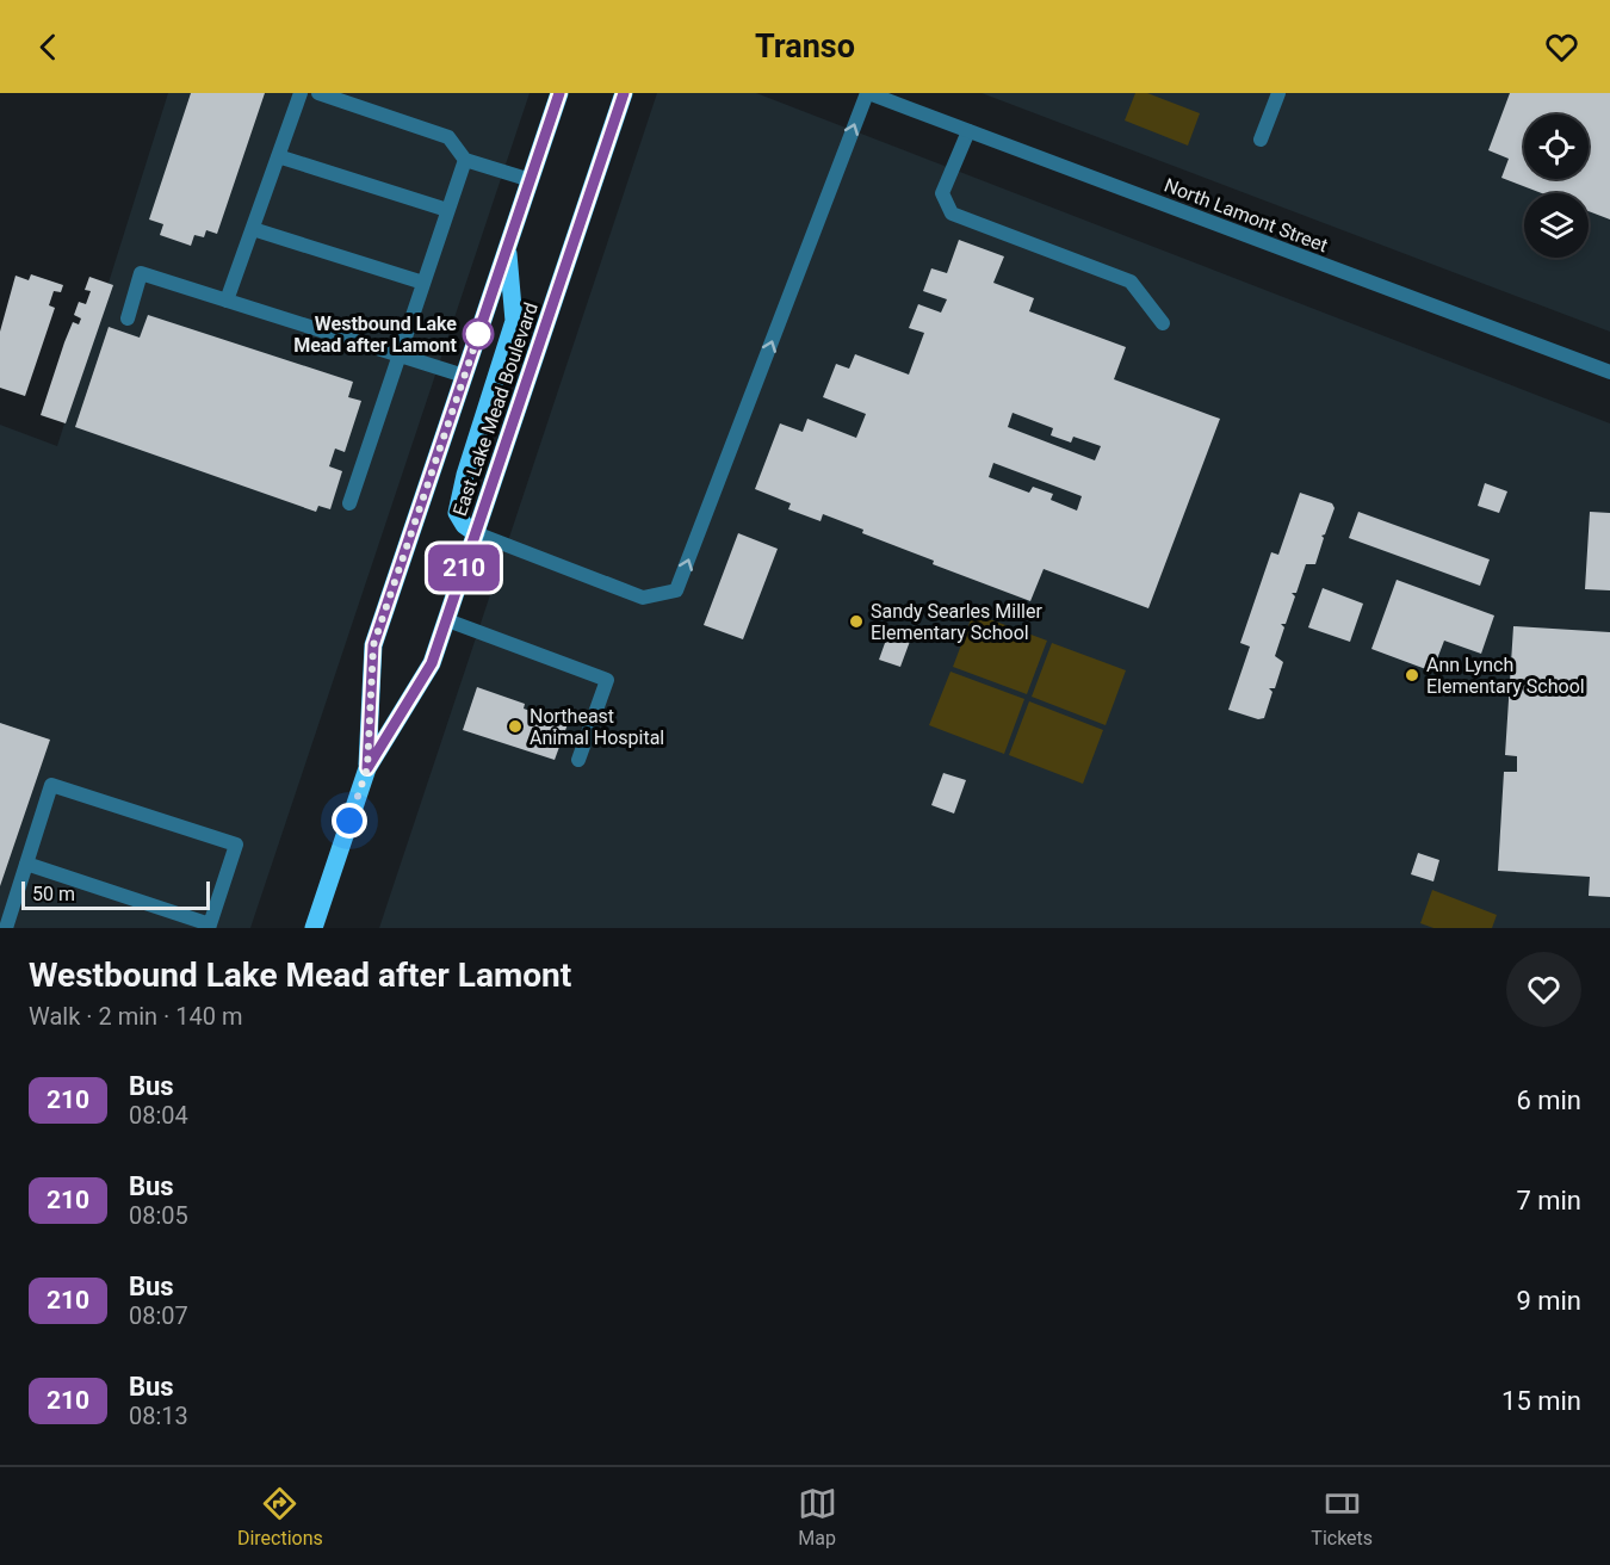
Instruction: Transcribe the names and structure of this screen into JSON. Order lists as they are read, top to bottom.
{
  "streets": {
    "main road": ["East Lake Mead Boulevard"],
    "street": ["North Lamont Street"]
  },
  "places": [
    "Westbound Lake Mead after Lamont",
    "Sandy Searles Miller Elementary School",
    "Ann Lynch Elementary School",
    "Northeast Animal Hospital"
  ],
  "lines": ["bus line 210"],
  "scale_bar": "50 m",
  "page": {
    "header": "Transo",
    "on_map": "210",
    "scale": "50 m",
    "heading": ["Westbound Lake Mead after Lamont", "Walk · 2 min · 140 m"],
    "list": [
      {
        "mark": "210",
        "name": "Bus",
        "note": "08:04",
        "value": "6 min"
      },
      {
        "mark": "210",
        "name": "Bus",
        "note": "08:05",
        "value": "7 min"
      },
      {
        "mark": "210",
        "name": "Bus",
        "note": "08:07",
        "value": "9 min"
      },
      {
        "mark": "210",
        "name": "Bus",
        "note": "08:13",
        "value": "15 min"
      }
    ],
    "tabs": ["Directions", "Map", "Tickets"]
  }
}
